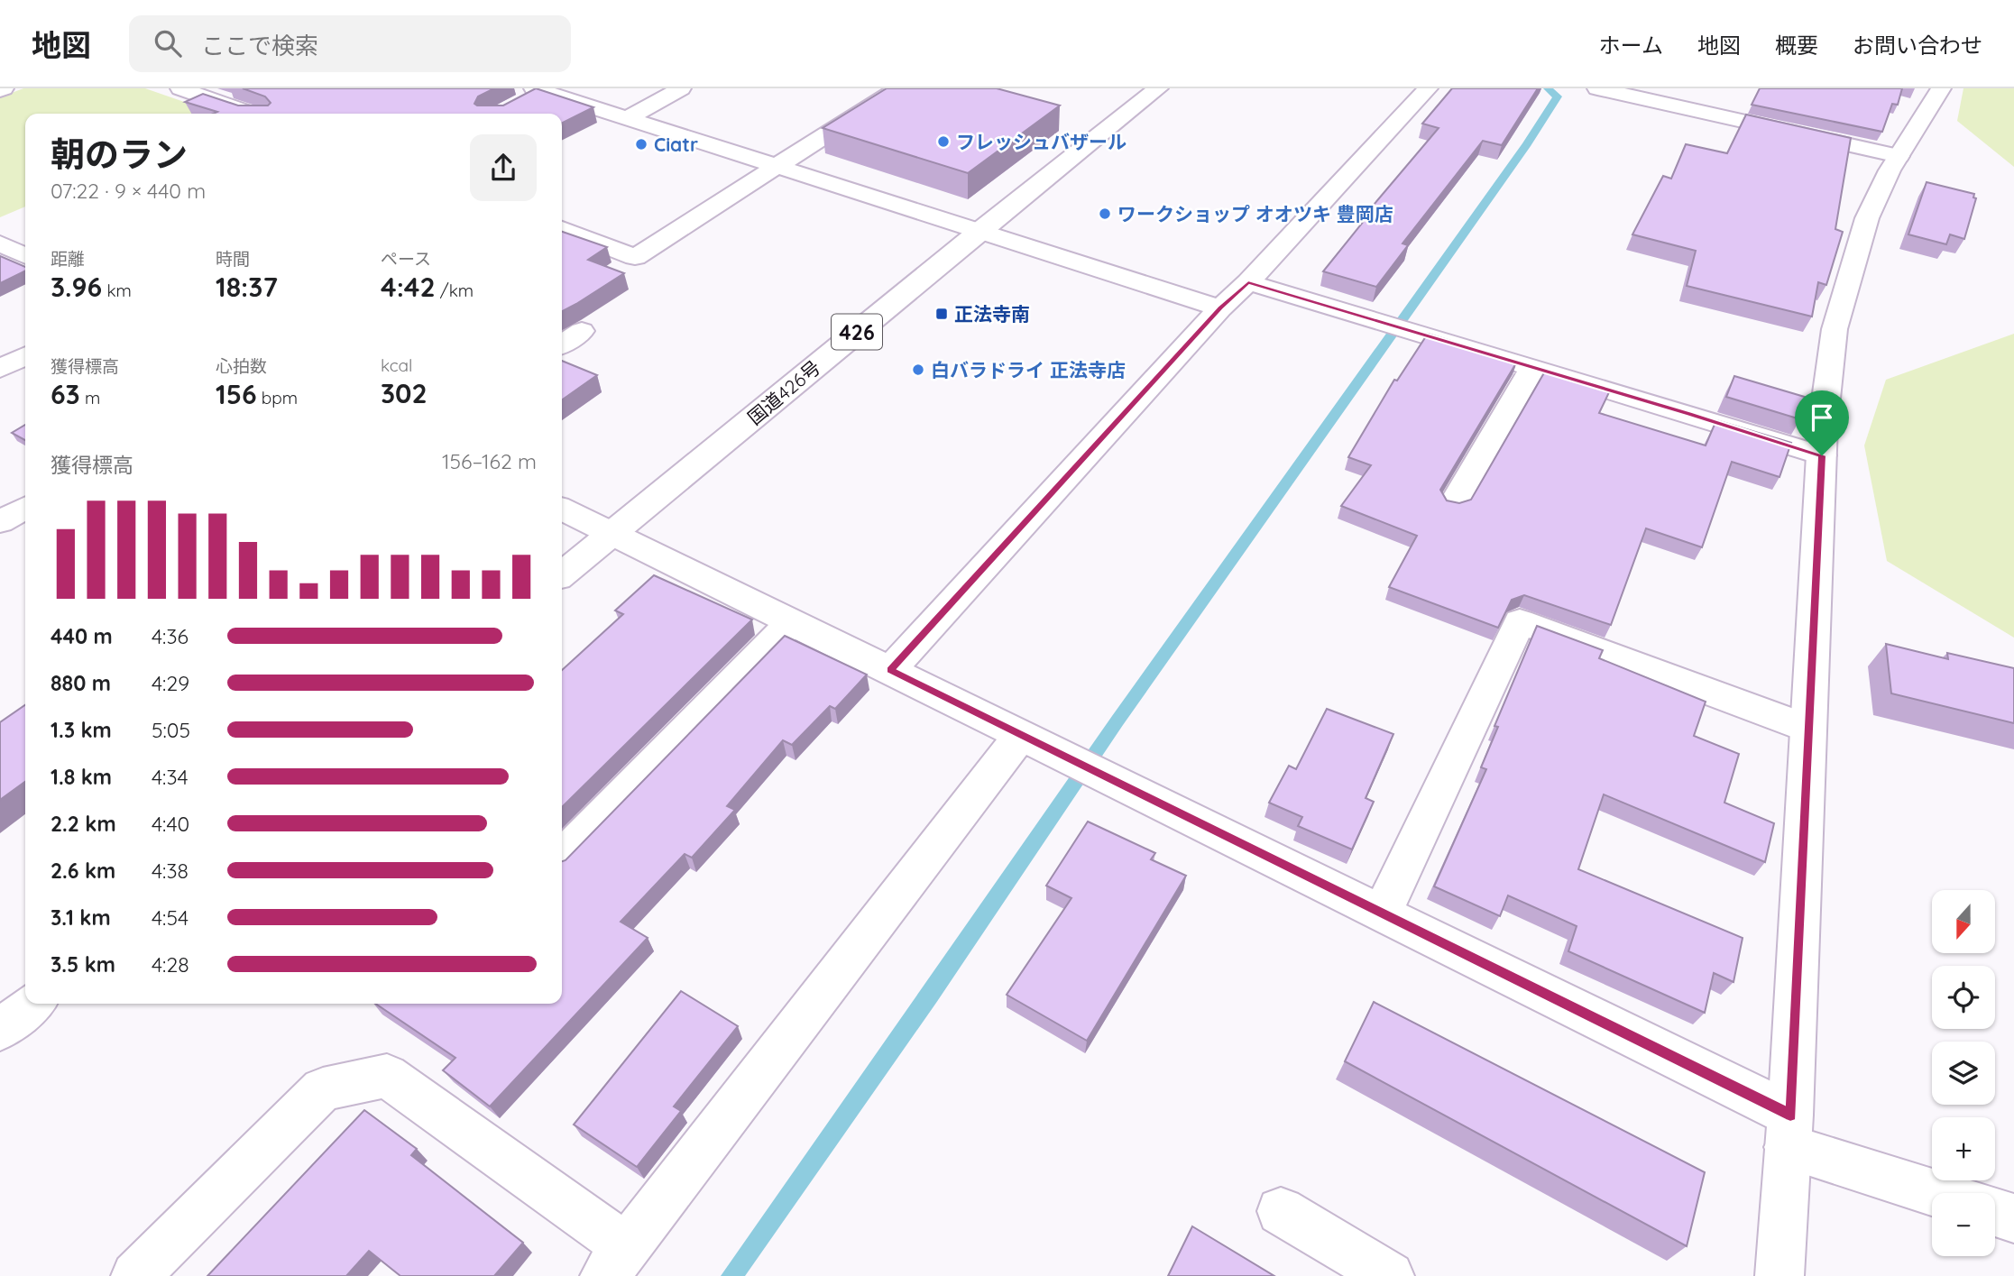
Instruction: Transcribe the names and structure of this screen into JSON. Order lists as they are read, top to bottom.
{
  "streets": {
    "main road": ["426", "国道426号"]
  },
  "places": {
    "other": [
      "フレッシュバザール",
      "Ciatr",
      "ワークショップ オオツキ 豊岡店",
      "白バラドライ 正法寺店"
    ],
    "transit": ["正法寺南"]
  },
  "north": "bottom",
  "page": {
    "header": "地図",
    "search": "ここで検索",
    "nav": [
      "ホーム",
      "地図",
      "概要",
      "お問い合わせ"
    ],
    "heading": ["朝のラン", "07:22 · 9 × 440 m"],
    "stats": [
      ["距離", "3.96 km"],
      ["時間", "18:37"],
      ["ペース", "4:42 /km"],
      ["獲得標高", "63 m"],
      ["心拍数", "156 bpm"],
      ["kcal", "302"]
    ],
    "chart": ["獲得標高", "156–162 m"],
    "list": [
      {
        "name": "440 m",
        "note": "4:36"
      },
      {
        "name": "880 m",
        "note": "4:29"
      },
      {
        "name": "1.3 km",
        "note": "5:05"
      },
      {
        "name": "1.8 km",
        "note": "4:34"
      },
      {
        "name": "2.2 km",
        "note": "4:40"
      },
      {
        "name": "2.6 km",
        "note": "4:38"
      },
      {
        "name": "3.1 km",
        "note": "4:54"
      },
      {
        "name": "3.5 km",
        "note": "4:28"
      }
    ],
    "map_buttons": ["+", "−"]
  }
}
